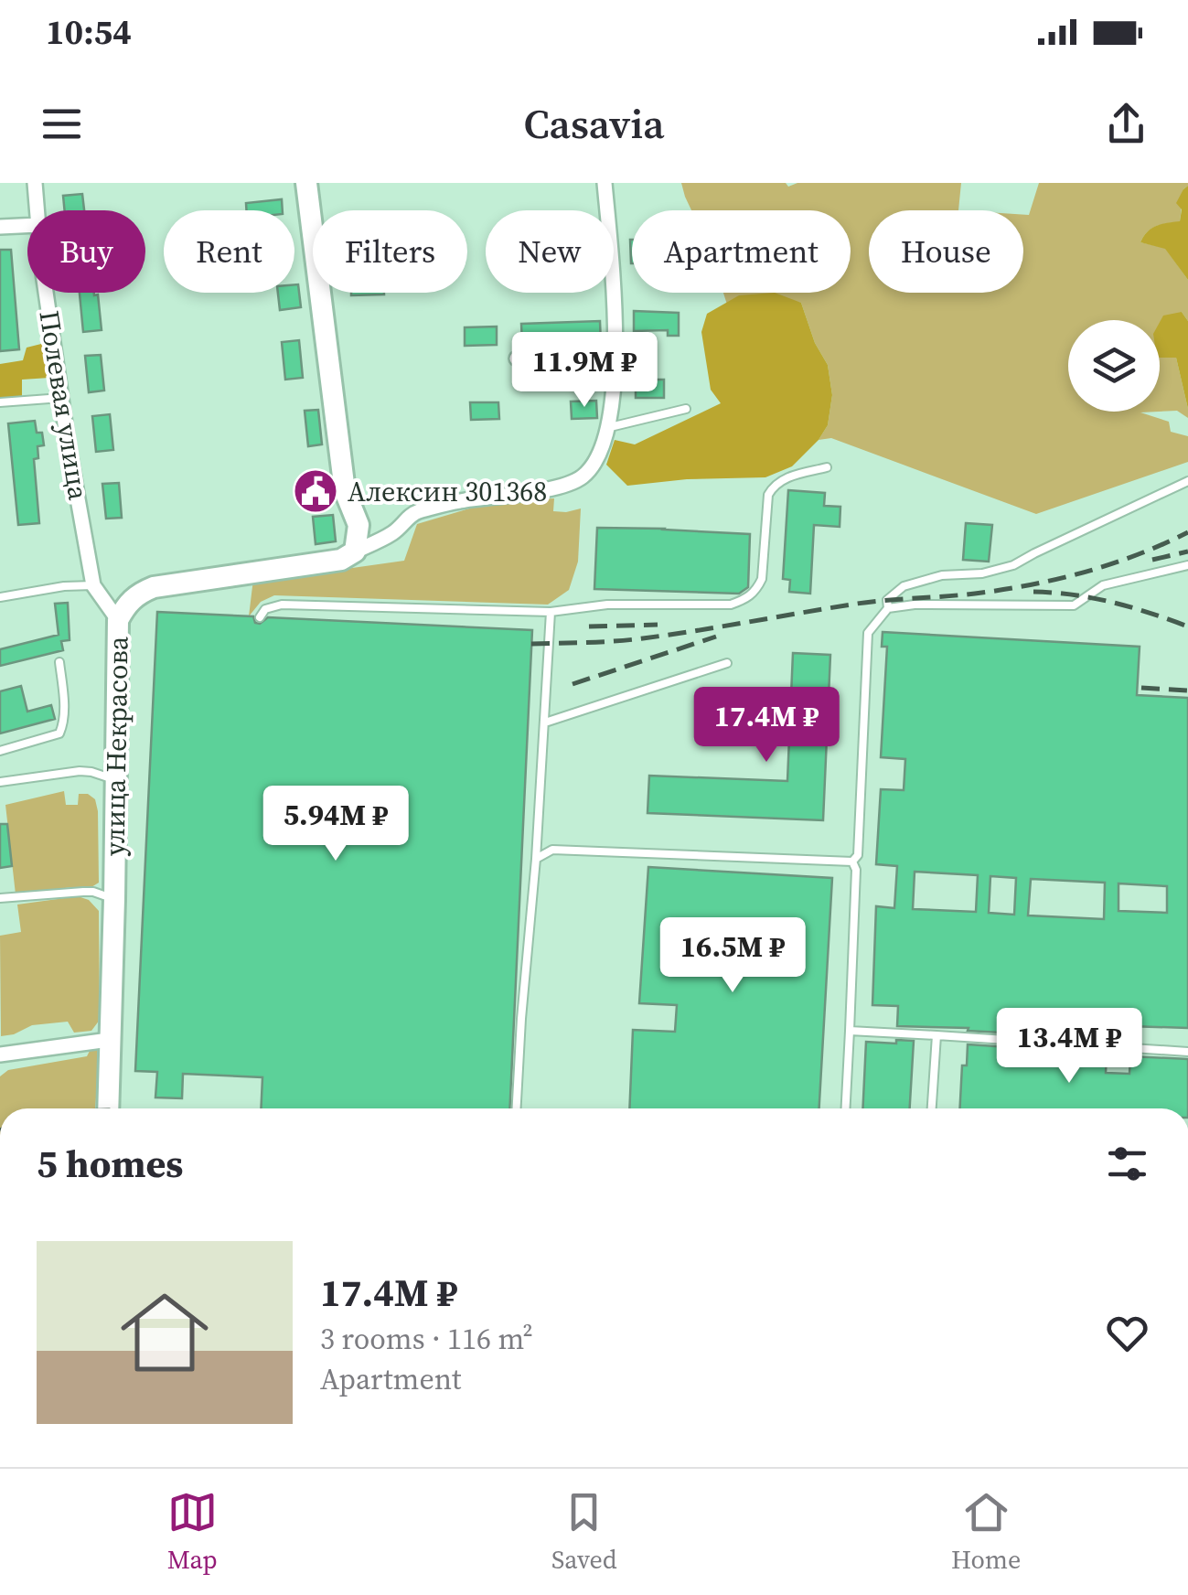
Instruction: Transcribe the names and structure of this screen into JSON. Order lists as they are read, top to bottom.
{
  "streets": {
    "main road": ["улица Некрасова"],
    "street": ["Полевая улица"]
  },
  "crossings": [
    ["Полевая улица", "улица Некрасова"]
  ],
  "places": {
    "public building": ["Алексин 301368"]
  },
  "page": {
    "status": "10:54",
    "header": "Casavia",
    "chip": [
      "Buy",
      "Rent",
      "Filters",
      "New",
      "Apartment",
      "House"
    ],
    "price": [
      "11.9M ₽",
      "17.4M ₽",
      "5.94M ₽",
      "16.5M ₽",
      "13.4M ₽"
    ],
    "heading": "5 homes",
    "list": [
      {
        "name": "17.4M ₽",
        "note": "3 rooms · 116 m² · Apartment"
      }
    ],
    "tabs": ["Map", "Saved", "Home"]
  }
}
